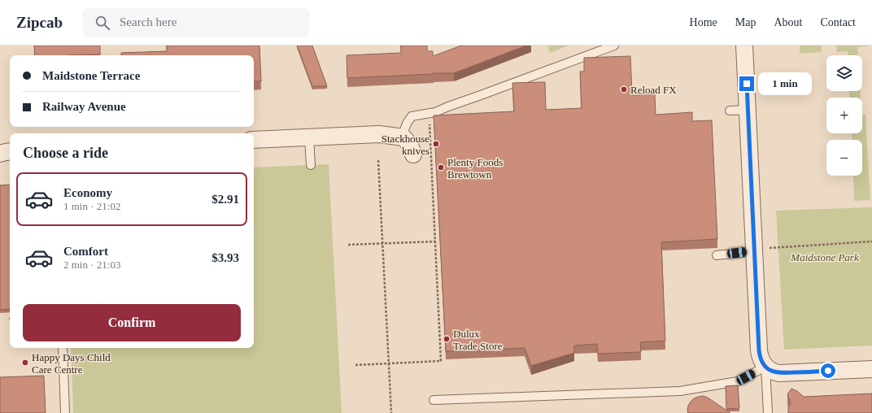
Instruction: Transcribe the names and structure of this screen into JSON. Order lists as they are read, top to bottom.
{
  "parks": ["Maidstone Park"],
  "places": [
    "Reload FX",
    "Stackhouse knives",
    "Plenty Foods Brewtown",
    "Dulux Trade Store",
    "Happy Days Child Care Centre"
  ],
  "page": {
    "header": "Zipcab",
    "search": "Search here",
    "nav": [
      "Home",
      "Map",
      "About",
      "Contact"
    ],
    "map_buttons": ["+", "−"],
    "banner": ["Maidstone Terrace", "Railway Avenue"],
    "bubble": "1 min",
    "heading": "Choose a ride",
    "list": [
      {
        "name": "Economy",
        "note": "1 min · 21:02",
        "value": "$2.91"
      },
      {
        "name": "Comfort",
        "note": "2 min · 21:03",
        "value": "$3.93"
      }
    ],
    "buttons": "Confirm"
  }
}
